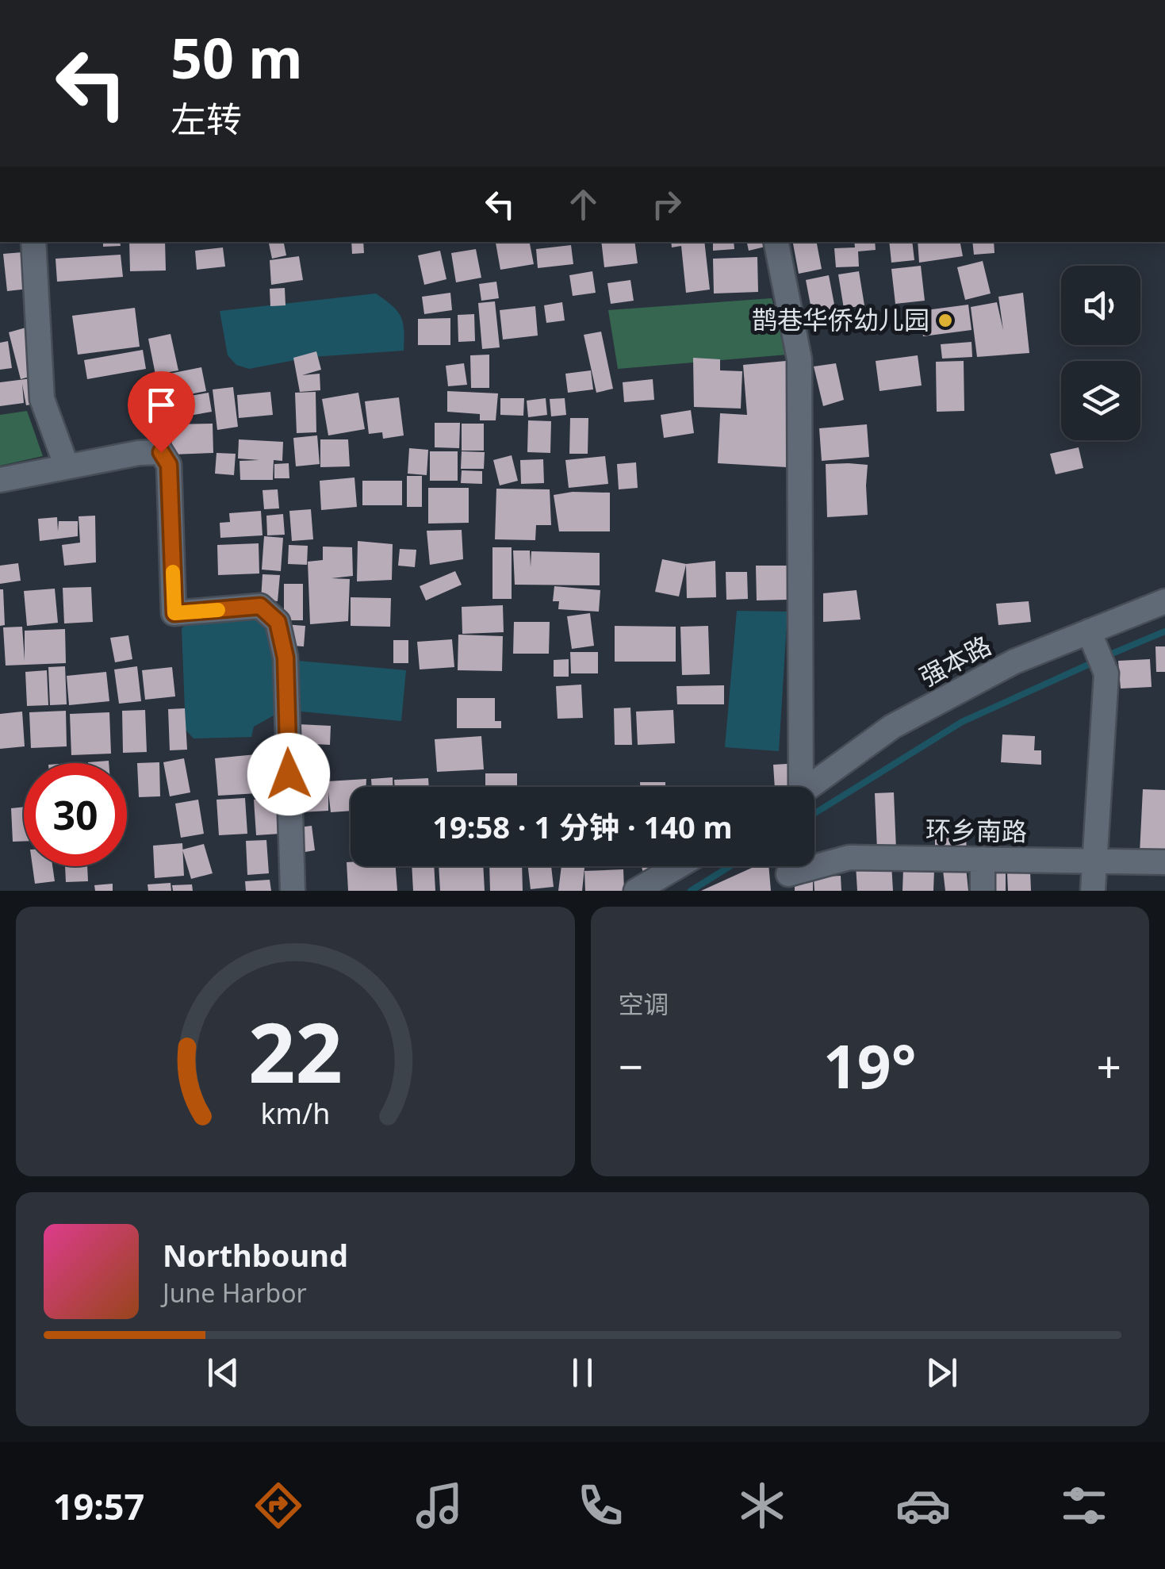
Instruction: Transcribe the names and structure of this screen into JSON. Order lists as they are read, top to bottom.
{
  "streets": {
    "street": ["强本路", "环乡南路"]
  },
  "places": ["鹊巷华侨幼儿园"],
  "page": {
    "turn": ["50 m", "左转"],
    "limit": "30",
    "trip": "19:58 · 1 分钟 · 140 m",
    "tile": "空调",
    "heat": ["−", "19°", "+"],
    "song": ["Northbound", "June Harbor"],
    "tabs": "19:57",
    "gauge": ["22", "km/h"]
  }
}
